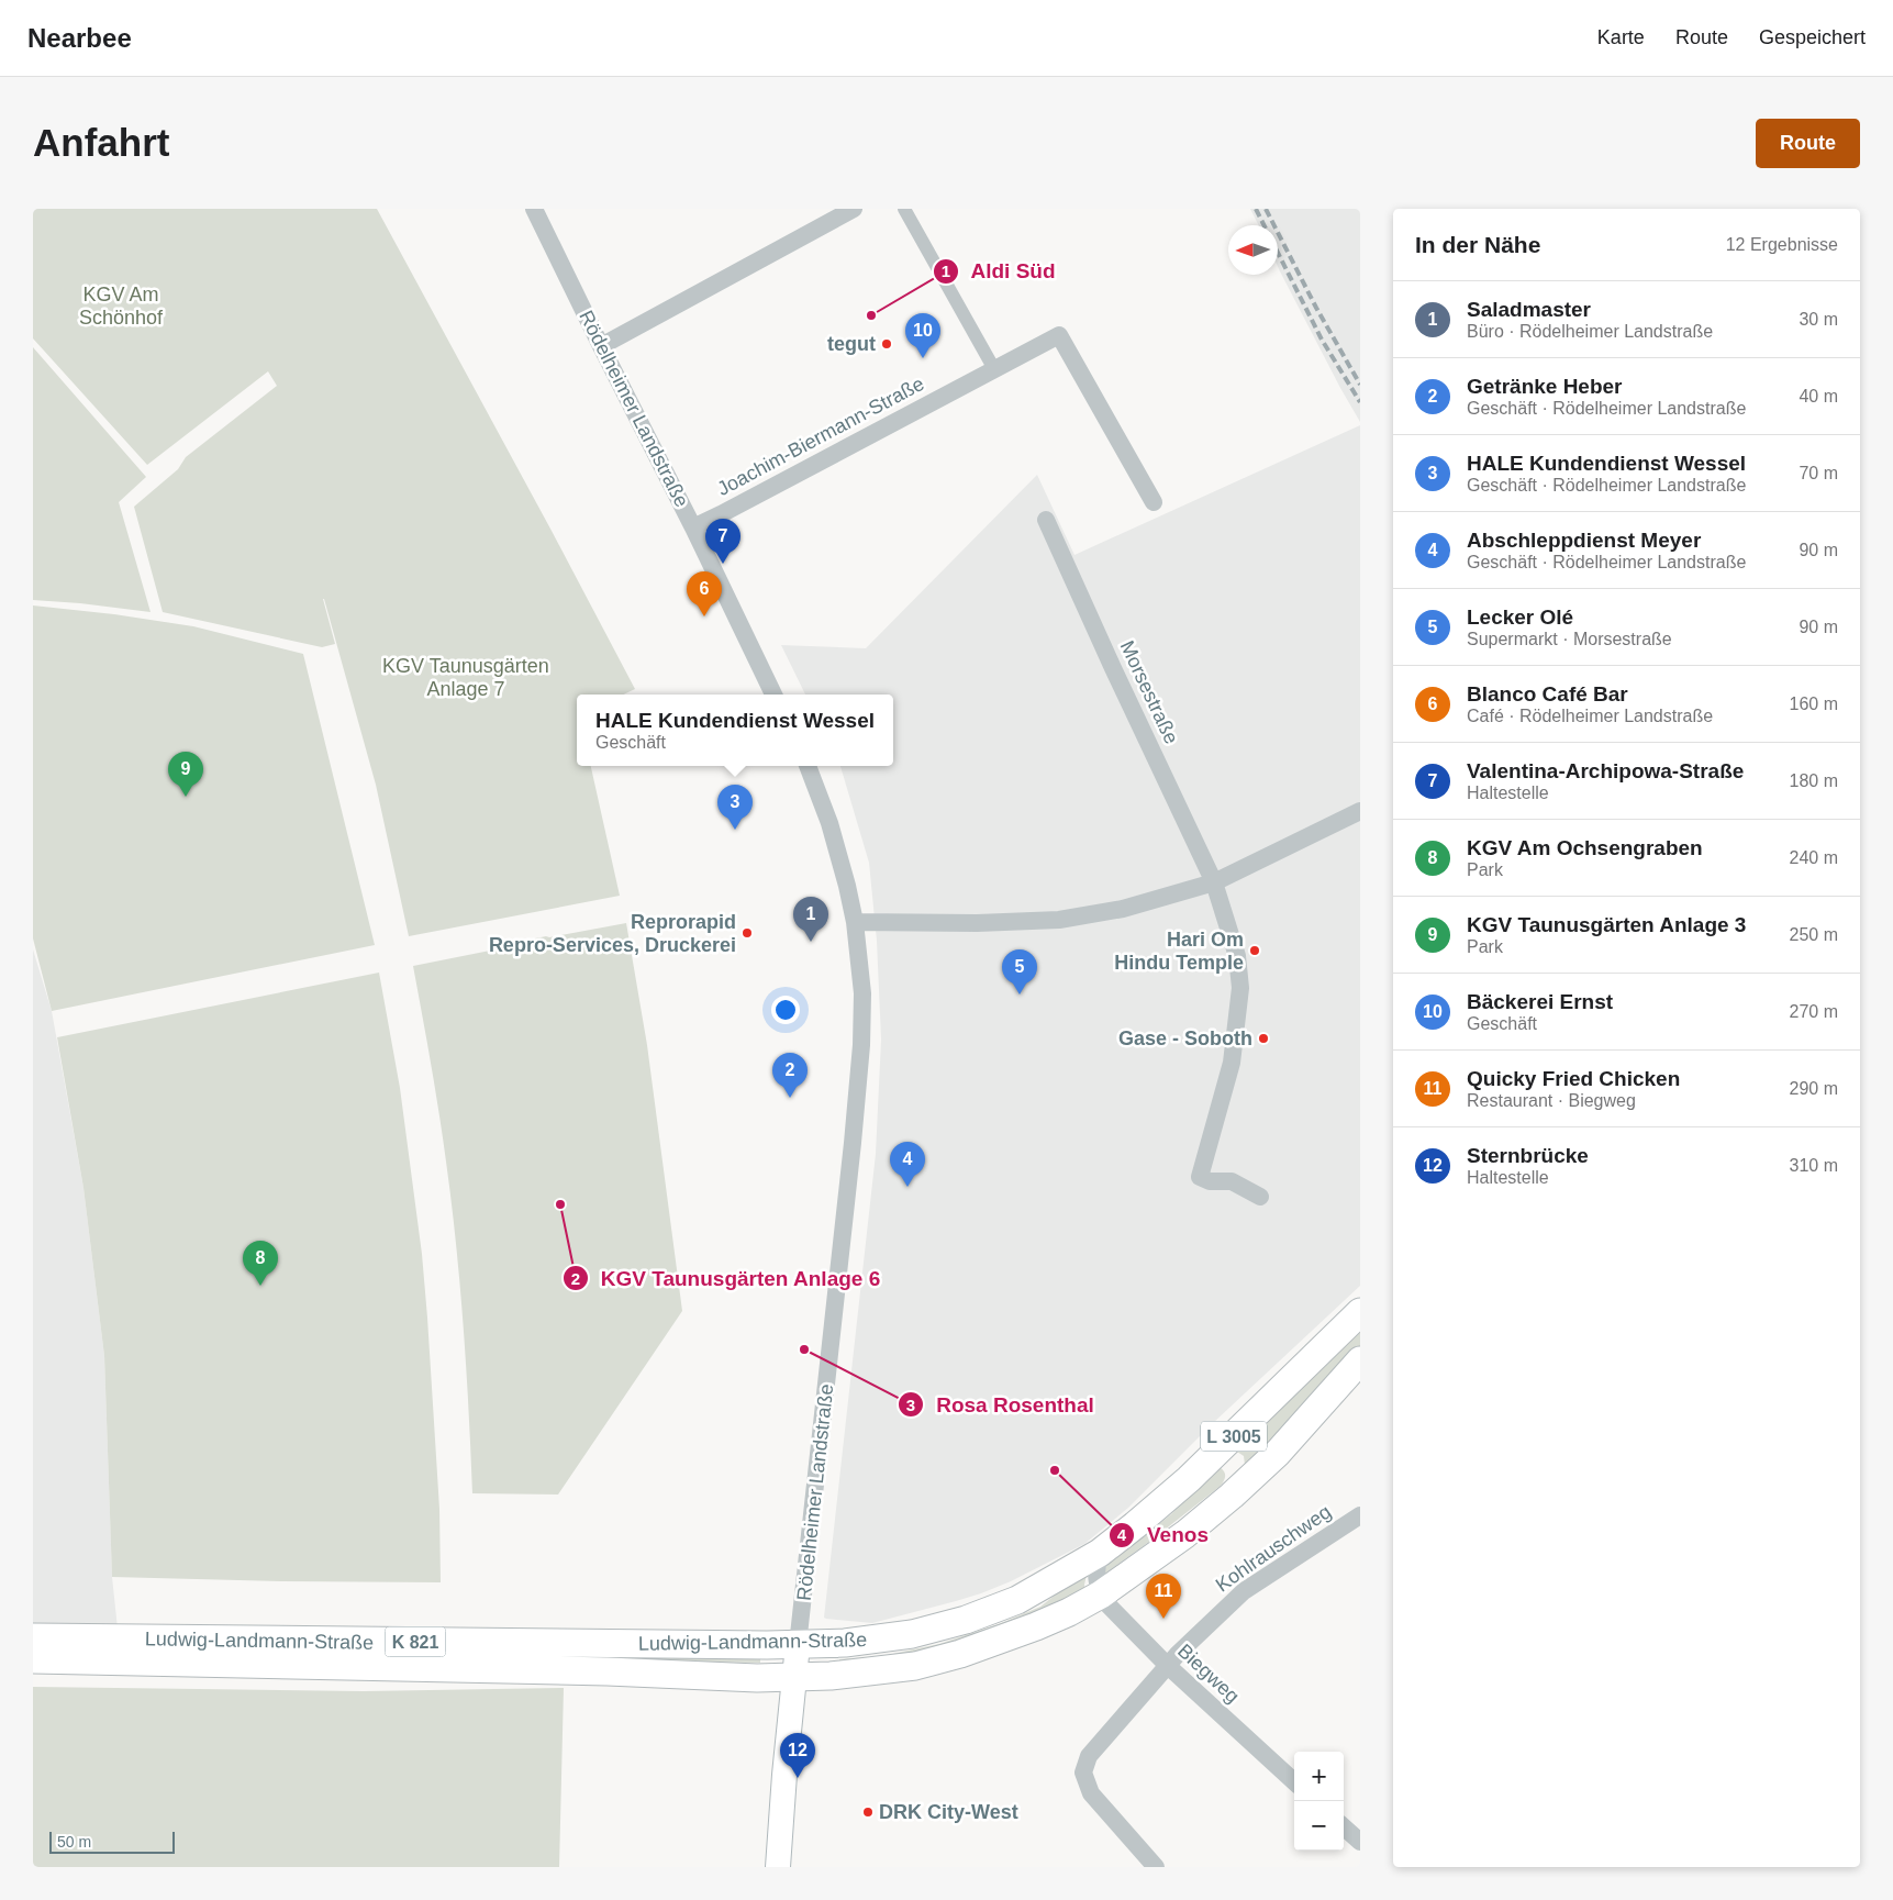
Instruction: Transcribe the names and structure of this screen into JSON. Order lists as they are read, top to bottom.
{
  "streets": {
    "main road": [
      "Rödelheimer Landstraße",
      "L 3005",
      "Ludwig-Landmann-Straße",
      "K 821"
    ],
    "street": [
      "Joachim-Biermann-Straße",
      "Morsestraße",
      "Kohlrauschweg",
      "Biegweg"
    ]
  },
  "crossings": [
    ["Rödelheimer Landstraße", "Joachim-Biermann-Straße"],
    ["Rödelheimer Landstraße", "Ludwig-Landmann-Straße"],
    ["Kohlrauschweg", "Biegweg"],
    ["Ludwig-Landmann-Straße", "Biegweg"]
  ],
  "parks": ["KGV Am Schönhof", "KGV Taunusgärten Anlage 7"],
  "places": [
    "Aldi Süd",
    "tegut",
    "Reprorapid Repro-Services, Druckerei",
    "Hari Om Hindu Temple",
    "Gase - Soboth",
    "KGV Taunusgärten Anlage 6",
    "Rosa Rosenthal",
    "Venos",
    "DRK City-West"
  ],
  "scale_bar": "50 m",
  "north": "left",
  "page": {
    "header": "Nearbee",
    "nav": ["Karte", "Route", "Gespeichert"],
    "buttons": "Route",
    "title": "Anfahrt",
    "heading": ["In der Nähe", "12 Ergebnisse"],
    "list": [
      {
        "mark": "1",
        "name": "Saladmaster",
        "note": "Büro · Rödelheimer Landstraße",
        "value": "30 m"
      },
      {
        "mark": "2",
        "name": "Getränke Heber",
        "note": "Geschäft · Rödelheimer Landstraße",
        "value": "40 m"
      },
      {
        "mark": "3",
        "name": "HALE Kundendienst Wessel",
        "note": "Geschäft · Rödelheimer Landstraße",
        "value": "70 m"
      },
      {
        "mark": "4",
        "name": "Abschleppdienst Meyer",
        "note": "Geschäft · Rödelheimer Landstraße",
        "value": "90 m"
      },
      {
        "mark": "5",
        "name": "Lecker Olé",
        "note": "Supermarkt · Morsestraße",
        "value": "90 m"
      },
      {
        "mark": "6",
        "name": "Blanco Café Bar",
        "note": "Café · Rödelheimer Landstraße",
        "value": "160 m"
      },
      {
        "mark": "7",
        "name": "Valentina-Archipowa-Straße",
        "note": "Haltestelle",
        "value": "180 m"
      },
      {
        "mark": "8",
        "name": "KGV Am Ochsengraben",
        "note": "Park",
        "value": "240 m"
      },
      {
        "mark": "9",
        "name": "KGV Taunusgärten Anlage 3",
        "note": "Park",
        "value": "250 m"
      },
      {
        "mark": "10",
        "name": "Bäckerei Ernst",
        "note": "Geschäft",
        "value": "270 m"
      },
      {
        "mark": "11",
        "name": "Quicky Fried Chicken",
        "note": "Restaurant · Biegweg",
        "value": "290 m"
      },
      {
        "mark": "12",
        "name": "Sternbrücke",
        "note": "Haltestelle",
        "value": "310 m"
      }
    ],
    "pins": [
      "10",
      "7",
      "6",
      "9",
      "3",
      "1",
      "5",
      "2",
      "4",
      "8",
      "11",
      "12"
    ],
    "popup": ["HALE Kundendienst Wessel", "Geschäft"],
    "map_buttons": ["+", "−"],
    "scale": "50 m"
  }
}
